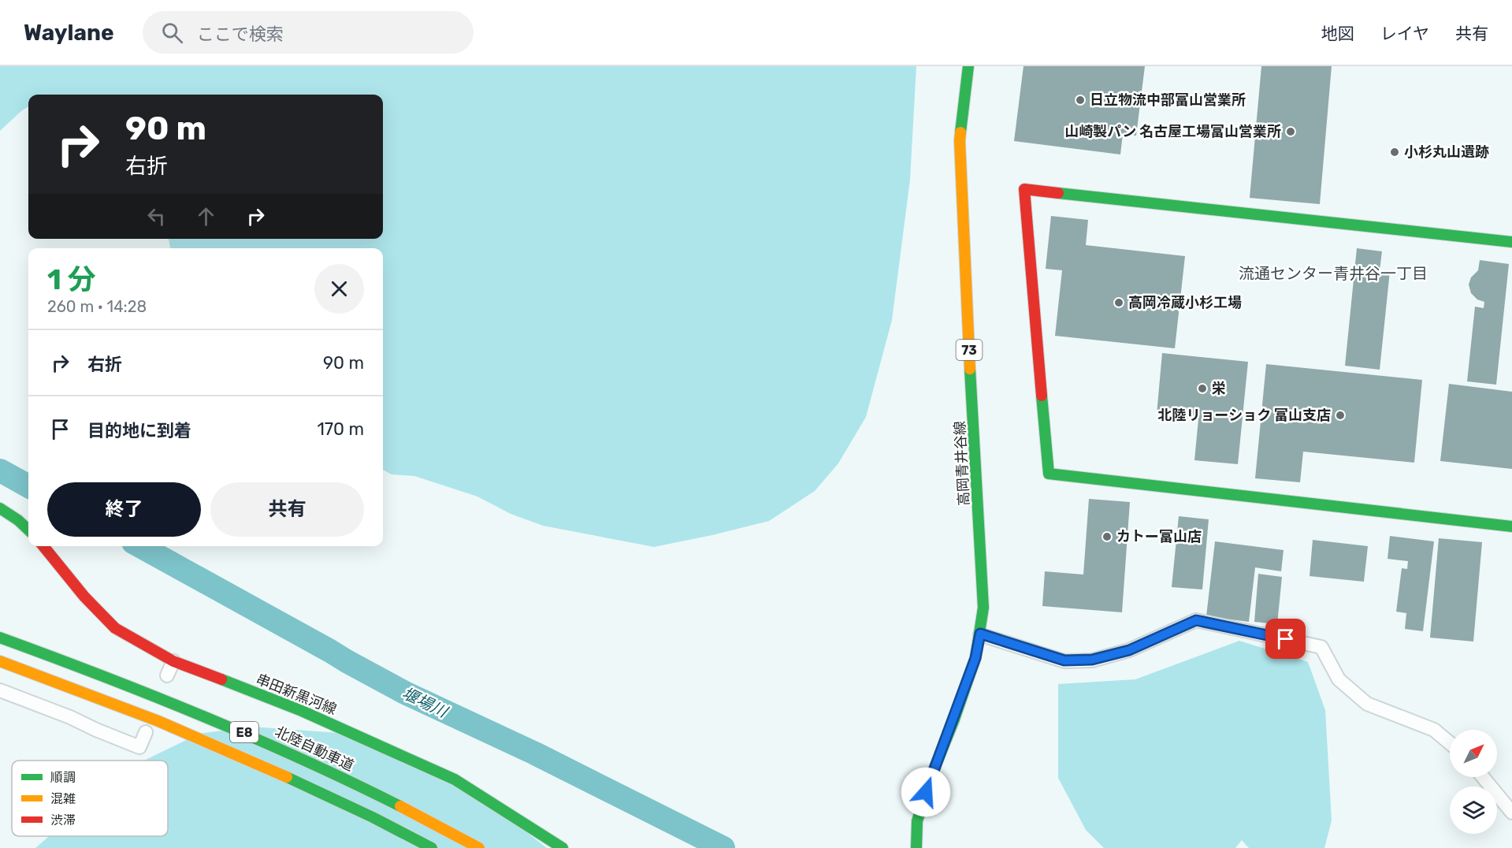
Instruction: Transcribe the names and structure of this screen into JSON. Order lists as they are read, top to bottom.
{
  "streets": {
    "main road": [
      "73",
      "高岡青井谷線",
      "串田新黒河線",
      "E8",
      "北陸自動車道"
    ]
  },
  "districts": ["流通センター青井谷一丁目"],
  "water": ["堰場川"],
  "places": [
    "日立物流中部富山営業所",
    "山崎製パン 名古屋工場富山営業所",
    "小杉丸山遺跡",
    "高岡冷蔵小杉工場",
    "栄",
    "北陸リョーショク 富山支店",
    "カトー富山店"
  ],
  "legend": ["順調", "混雑", "渋滞"],
  "north": "top right",
  "page": {
    "header": "Waylane",
    "search": "ここで検索",
    "nav": ["地図", "レイヤ", "共有"],
    "turn": ["90 m", "右折"],
    "heading": ["1 分", "260 m · 14:28"],
    "list": [
      {
        "name": "右折",
        "value": "90 m"
      },
      {
        "name": "目的地に到着",
        "value": "170 m"
      }
    ],
    "buttons": ["終了", "共有"]
  }
}
